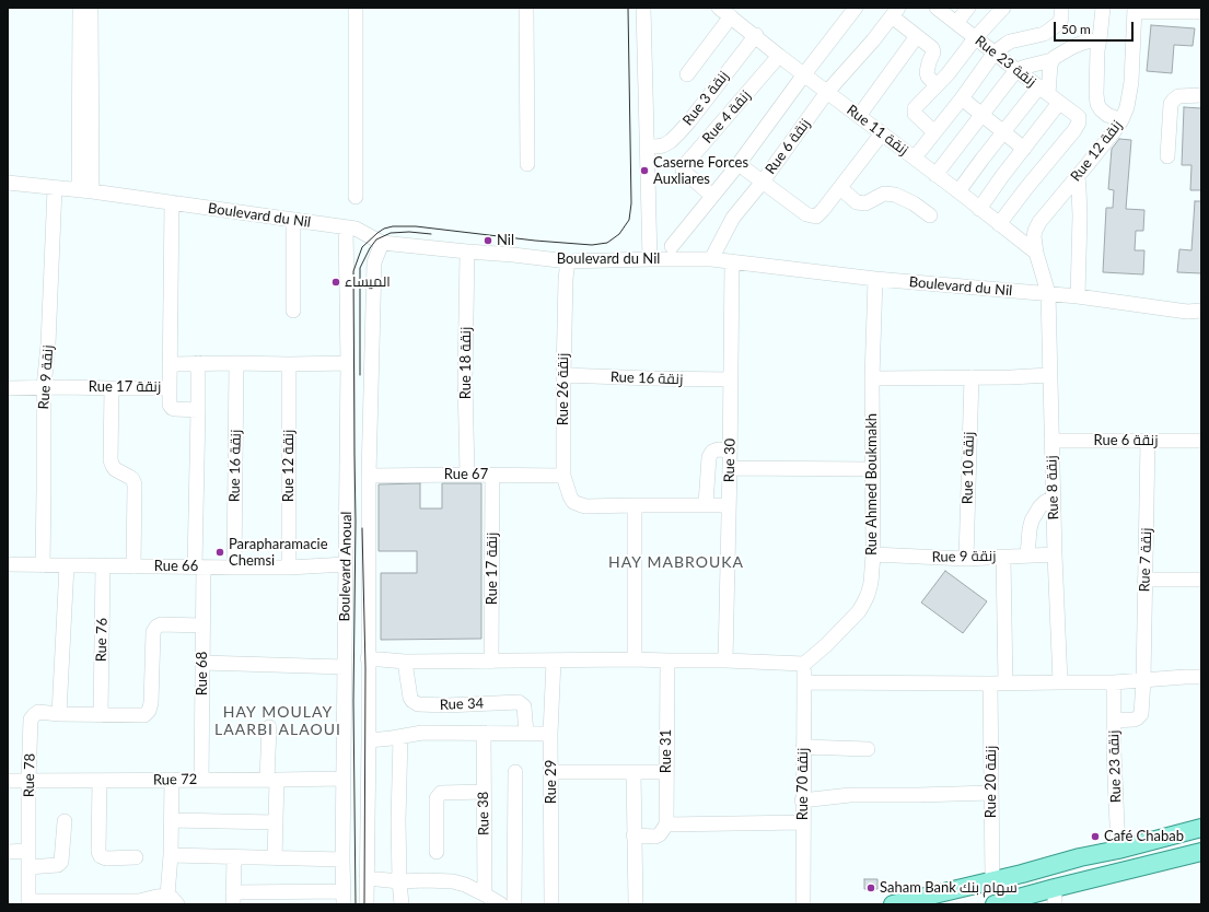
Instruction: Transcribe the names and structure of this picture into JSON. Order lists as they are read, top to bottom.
{
  "streets": {
    "street": [
      "Rue 23 زنقة",
      "Rue 3 زنقة",
      "Rue 4 زنقة",
      "Rue 11 زنقة",
      "Rue 6 زنقة",
      "Rue 12 زنقة",
      "Boulevard du Nil",
      "Rue 18 زنقة",
      "Rue 9 زنقة",
      "Rue 16 زنقة",
      "Rue 17 زنقة",
      "Rue 26 زنقة",
      "Rue 30",
      "Rue 10 زنقة",
      "Rue 67",
      "Rue Ahmed Boukmakh",
      "Rue 8 زنقة",
      "Rue 7 زنقة",
      "Rue 66",
      "Boulevard Anoual",
      "Rue 76",
      "Rue 68",
      "Rue 34",
      "Rue 31",
      "Rue 78",
      "Rue 72",
      "Rue 29",
      "Rue 20 زنقة",
      "Rue 70 زنقة",
      "Rue 38"
    ]
  },
  "crossings": [
    ["Rue 23 زنقة", "Rue 7 زنقة"],
    ["Rue 3 زنقة", "Rue 11 زنقة"],
    ["Rue 4 زنقة", "Rue 11 زنقة"],
    ["Rue 11 زنقة", "Rue 6 زنقة"],
    ["Rue 11 زنقة", "Rue 8 زنقة"],
    ["Rue 6 زنقة", "Boulevard du Nil"],
    ["Rue 6 زنقة", "Rue 8 زنقة"],
    ["Rue 6 زنقة", "Rue 7 زنقة"],
    ["Rue 12 زنقة", "Rue 8 زنقة"],
    ["Rue 12 زنقة", "Rue 66"],
    ["Boulevard du Nil", "Rue 18 زنقة"],
    ["Boulevard du Nil", "Rue 9 زنقة"],
    ["Boulevard du Nil", "Rue 26 زنقة"],
    ["Boulevard du Nil", "Rue 30"],
    ["Boulevard du Nil", "Rue Ahmed Boukmakh"],
    ["Boulevard du Nil", "Rue 8 زنقة"],
    ["Boulevard du Nil", "Boulevard Anoual"],
    ["Rue 18 زنقة", "Rue 67"],
    ["Rue 9 زنقة", "Rue 17 زنقة"],
    ["Rue 9 زنقة", "Rue 10 زنقة"],
    ["Rue 9 زنقة", "Rue Ahmed Boukmakh"],
    ["Rue 9 زنقة", "Rue 8 زنقة"],
    ["Rue 9 زنقة", "Rue 66"],
    ["Rue 16 زنقة", "Rue 26 زنقة"],
    ["Rue 16 زنقة", "Rue 30"],
    ["Rue 16 زنقة", "Rue 66"],
    ["Rue 17 زنقة", "Rue 67"],
    ["Rue 26 زنقة", "Rue 67"],
    ["Rue 67", "Boulevard Anoual"],
    ["Rue Ahmed Boukmakh", "Rue 70 زنقة"],
    ["Rue 66", "Boulevard Anoual"],
    ["Rue 66", "Rue 76"],
    ["Rue 66", "Rue 68"],
    ["Boulevard Anoual", "Rue 34"],
    ["Boulevard Anoual", "Rue 72"],
    ["Rue 76", "Rue 78"],
    ["Rue 68", "Rue 78"],
    ["Rue 68", "Rue 72"],
    ["Rue 34", "Rue 29"],
    ["Rue 34", "Rue 38"],
    ["Rue 78", "Rue 72"]
  ],
  "districts": ["HAY MABROUKA", "HAY MOULAY LAARBI ALAOUI"],
  "places": [
    "Caserne Forces Auxliares",
    "Nil",
    "الميساء",
    "Parapharamacie Chemsi",
    "Café Chabab",
    "Saham Bank سهام بنك"
  ],
  "scale_bar": "50 m"
}
